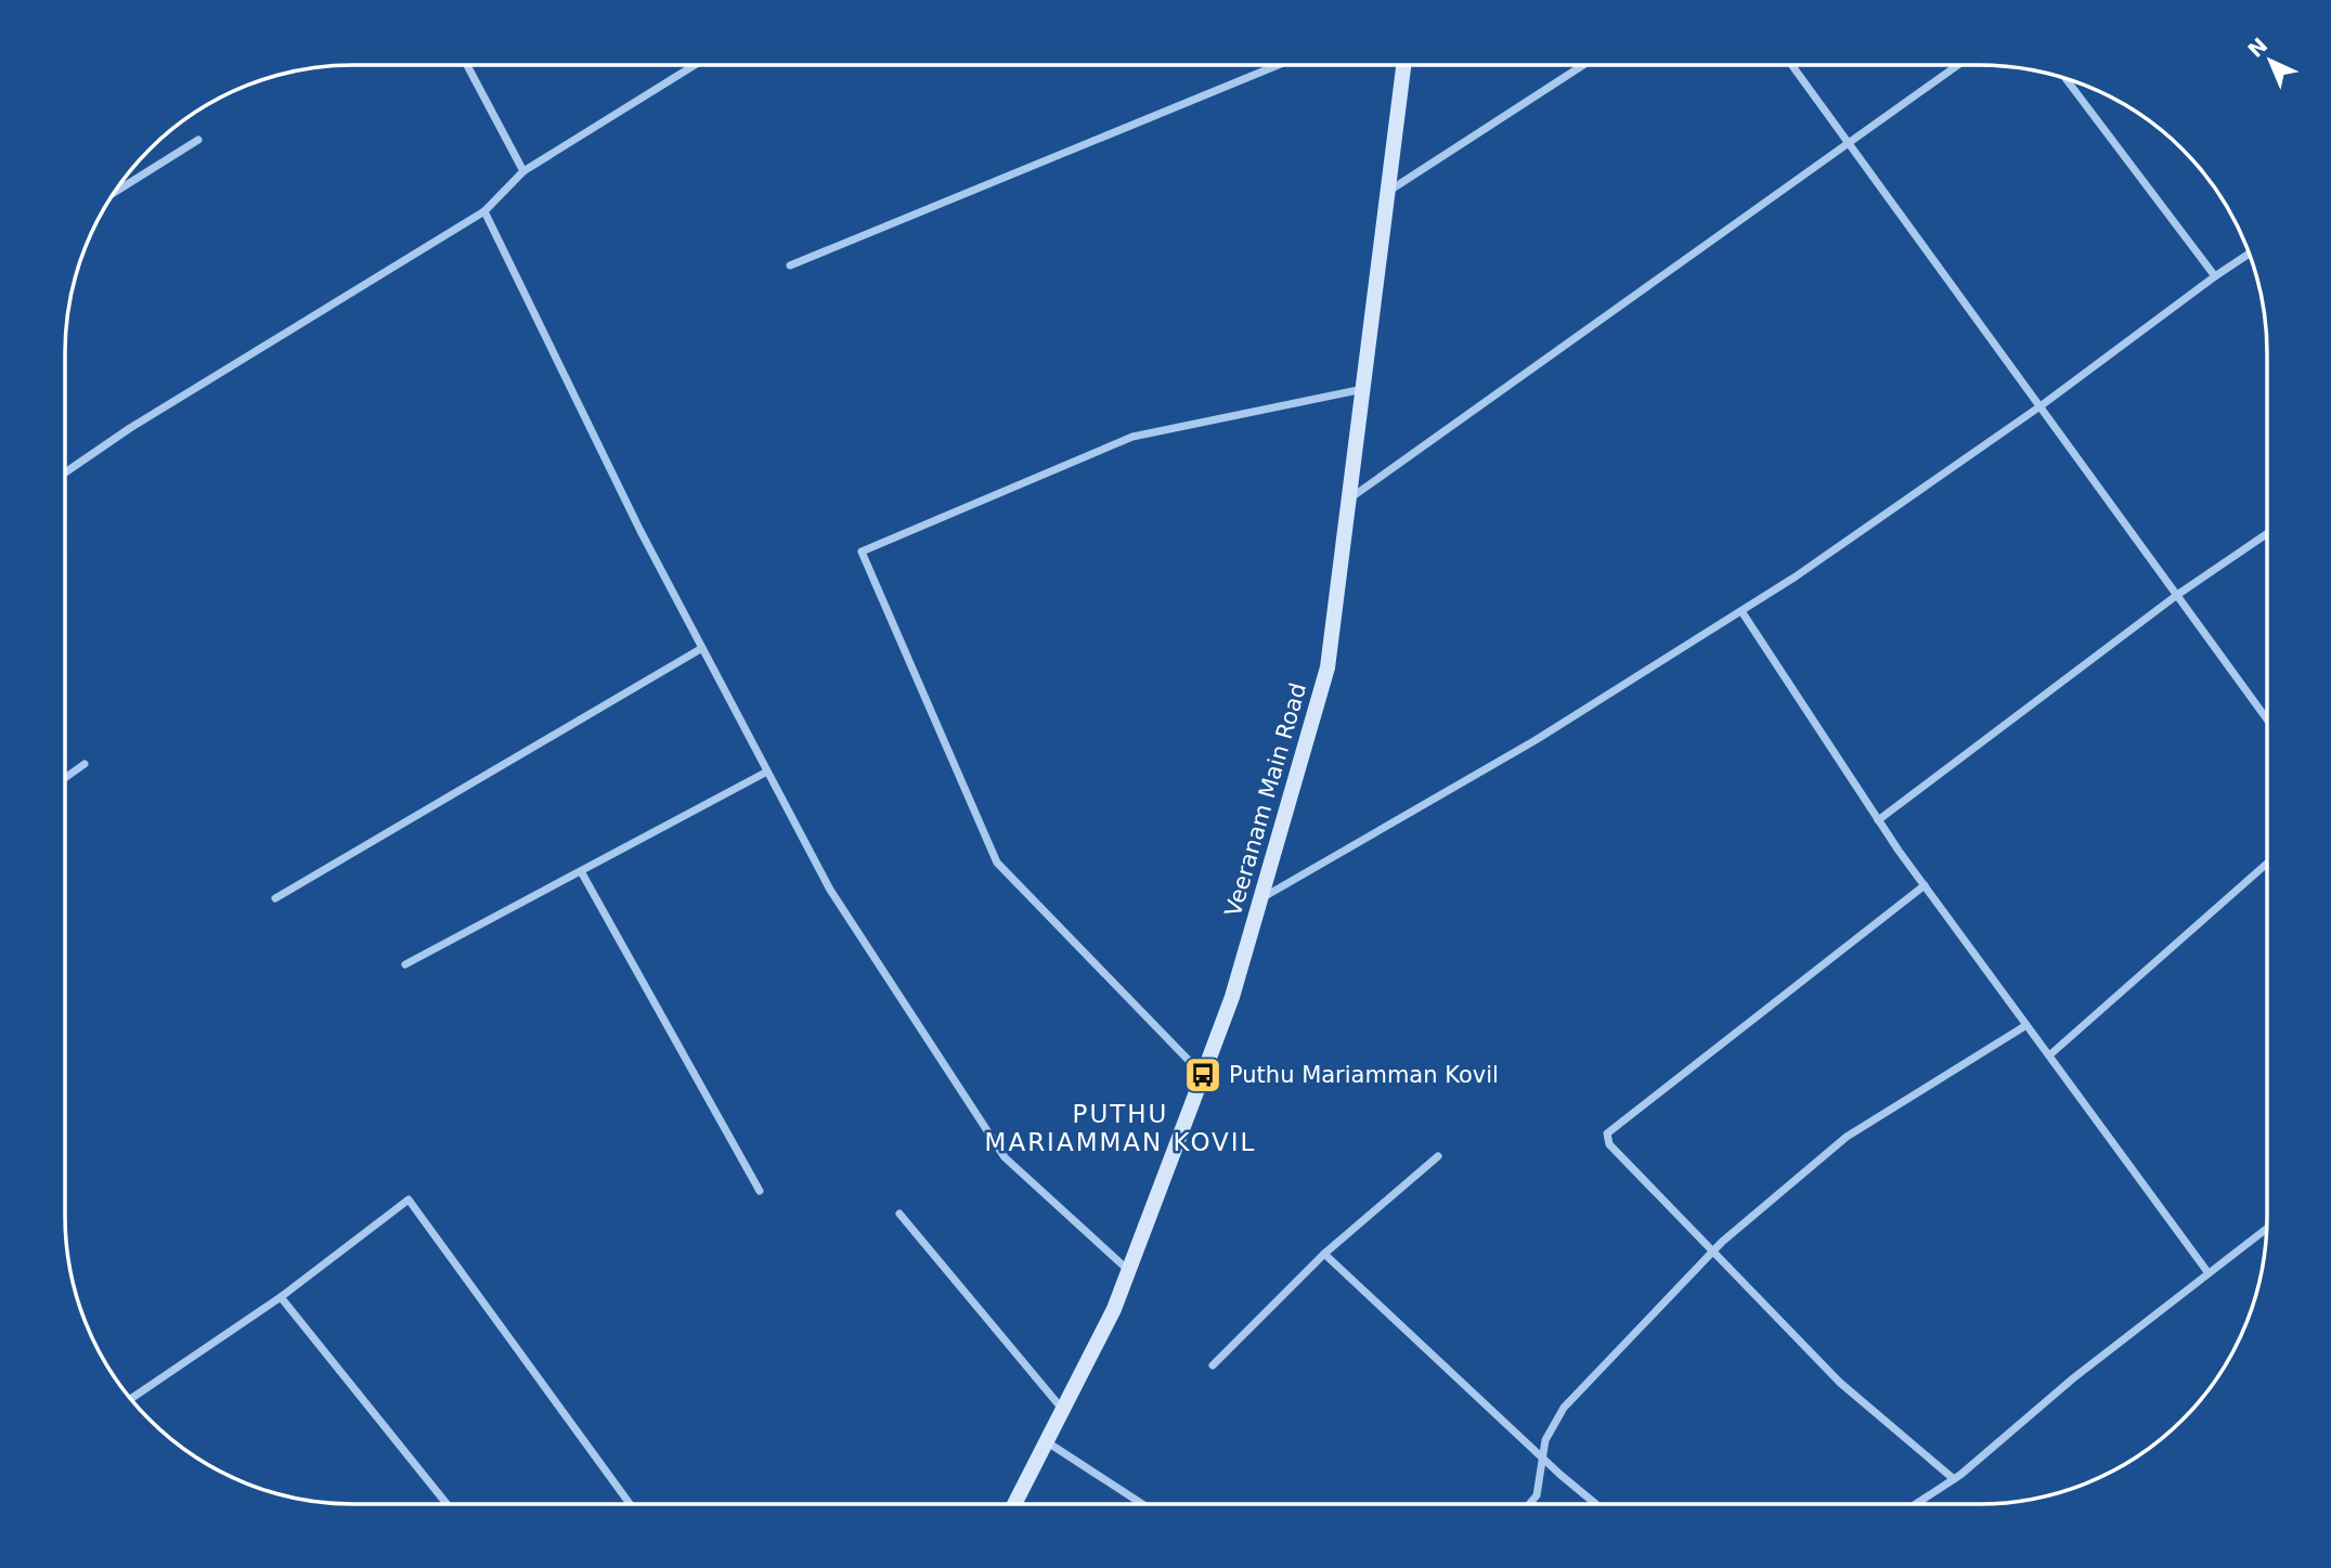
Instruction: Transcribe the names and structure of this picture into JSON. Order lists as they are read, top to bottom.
{
  "streets": {
    "main road": ["Veeranam Main Road"]
  },
  "districts": ["PUTHU MARIAMMAN KOVIL"],
  "places": {
    "bus stop": ["Puthu Mariamman Kovil"]
  },
  "north": "top left"
}
